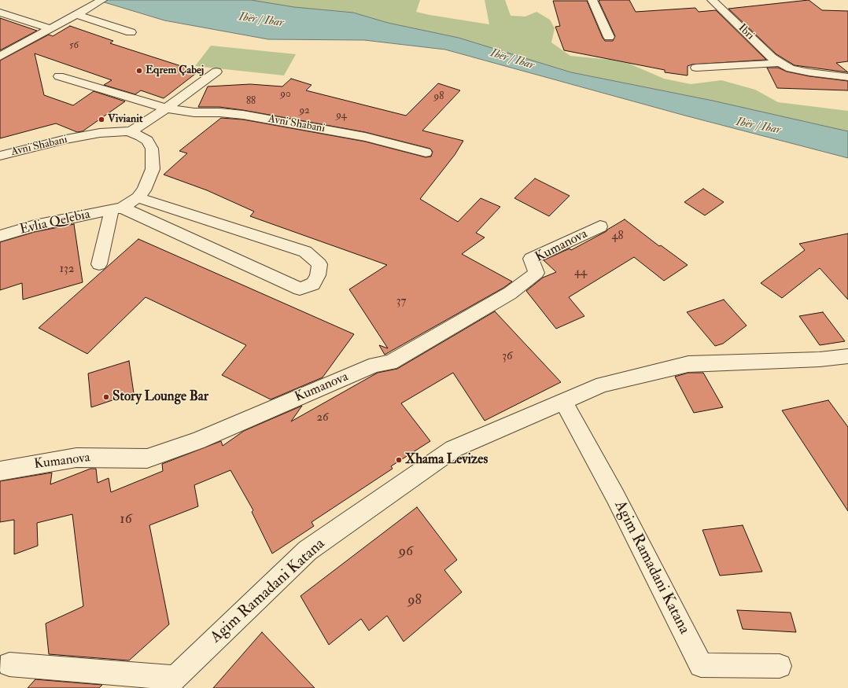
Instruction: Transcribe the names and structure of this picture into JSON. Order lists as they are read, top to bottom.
{
  "streets": {
    "street": [
      "Ibri",
      "Avni Shabani",
      "Evlia Qelebia",
      "Kumanova",
      "Agim Ramadani Katana"
    ]
  },
  "crossings": [
    ["Avni Shabani", "Evlia Qelebia"]
  ],
  "water": ["Ibër / Ibar"],
  "places": [
    "Eqrem Çabej",
    "Vivianit",
    "Story Lounge Bar",
    "Xhama Levizes"
  ],
  "house_numbers": [
    "56",
    "90",
    "98",
    "88",
    "92",
    "94",
    "48",
    "132",
    "44",
    "37",
    "36",
    "26",
    "16",
    "96",
    "98"
  ]
}
